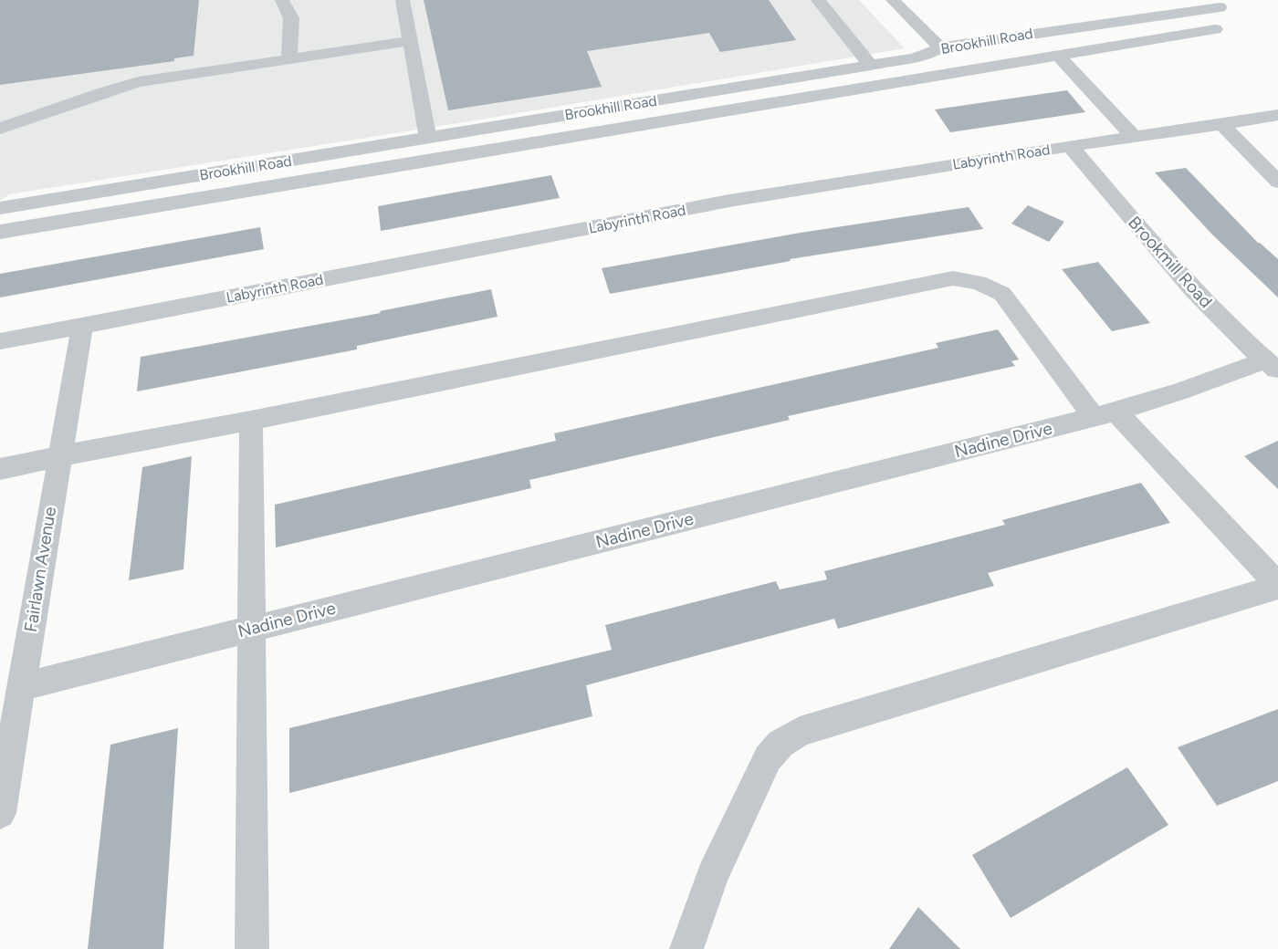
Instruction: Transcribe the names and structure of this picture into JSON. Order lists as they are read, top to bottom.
{
  "streets": {
    "street": [
      "Brookhill Road",
      "Labyrinth Road",
      "Brookmill Road",
      "Nadine Drive",
      "Fairlawn Avenue"
    ]
  },
  "crossings": [
    ["Labyrinth Road", "Brookmill Road"],
    ["Labyrinth Road", "Fairlawn Avenue"],
    ["Brookmill Road", "Nadine Drive"],
    ["Nadine Drive", "Fairlawn Avenue"]
  ]
}
